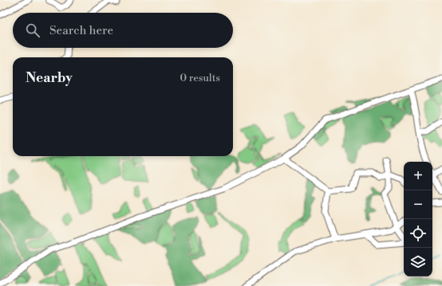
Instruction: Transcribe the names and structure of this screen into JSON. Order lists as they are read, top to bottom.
{
  "page": {
    "search": "Search here",
    "heading": ["Nearby", "0 results"],
    "map_buttons": ["+", "−"]
  }
}
